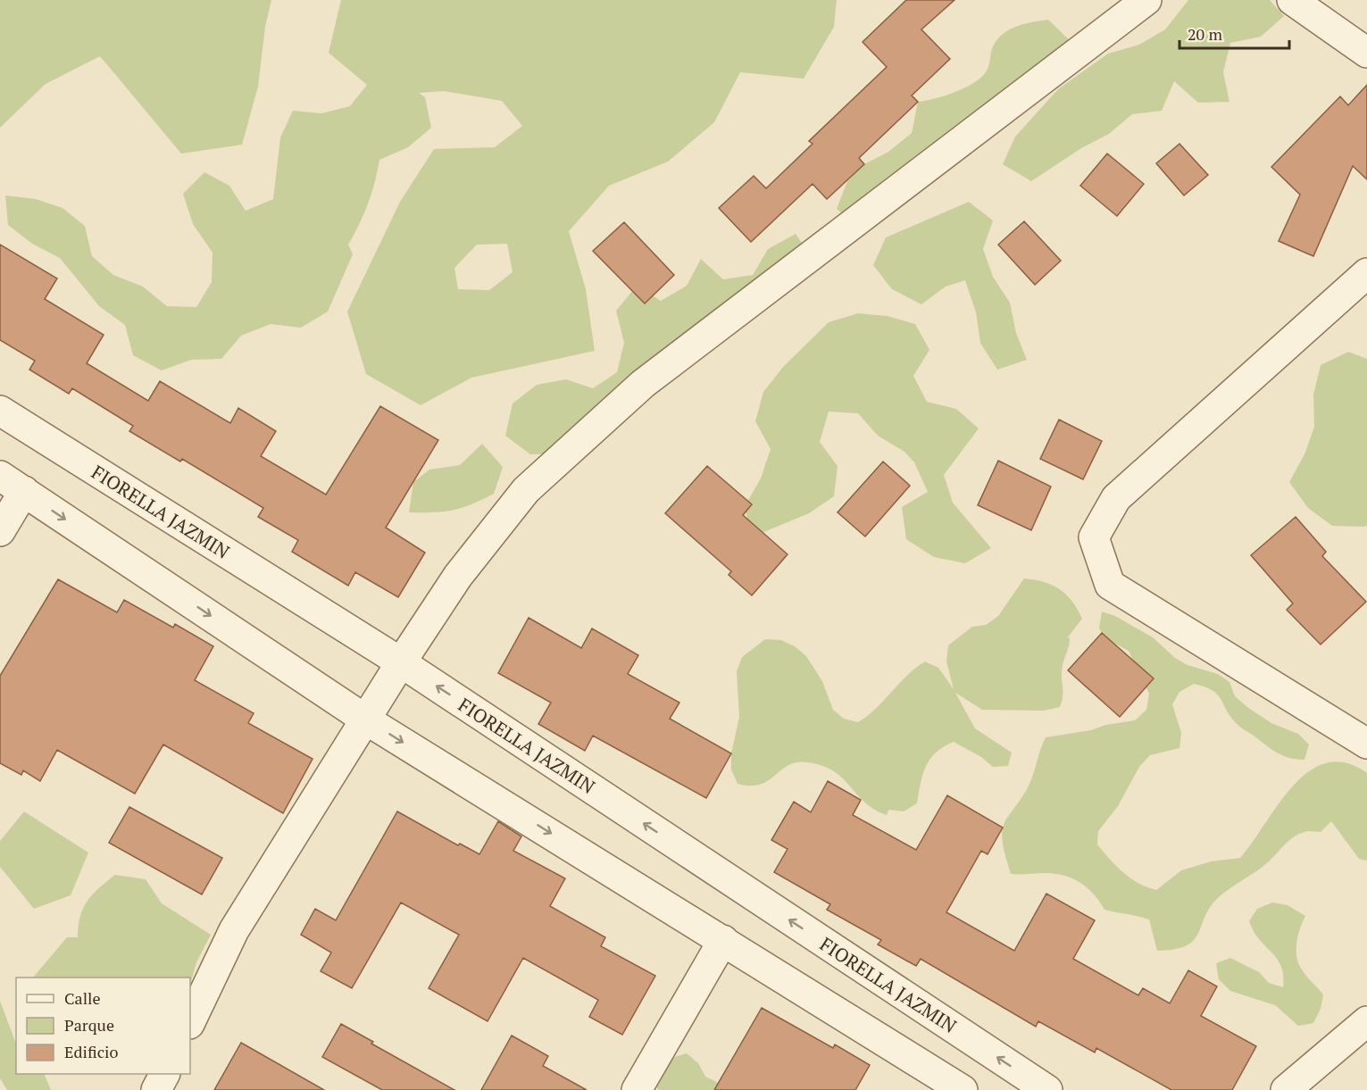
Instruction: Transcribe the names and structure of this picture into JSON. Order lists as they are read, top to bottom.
{
  "streets": {
    "street": ["FIORELLA JAZMIN"]
  },
  "legend": ["Calle", "Parque", "Edificio"],
  "scale_bar": "20 m"
}
